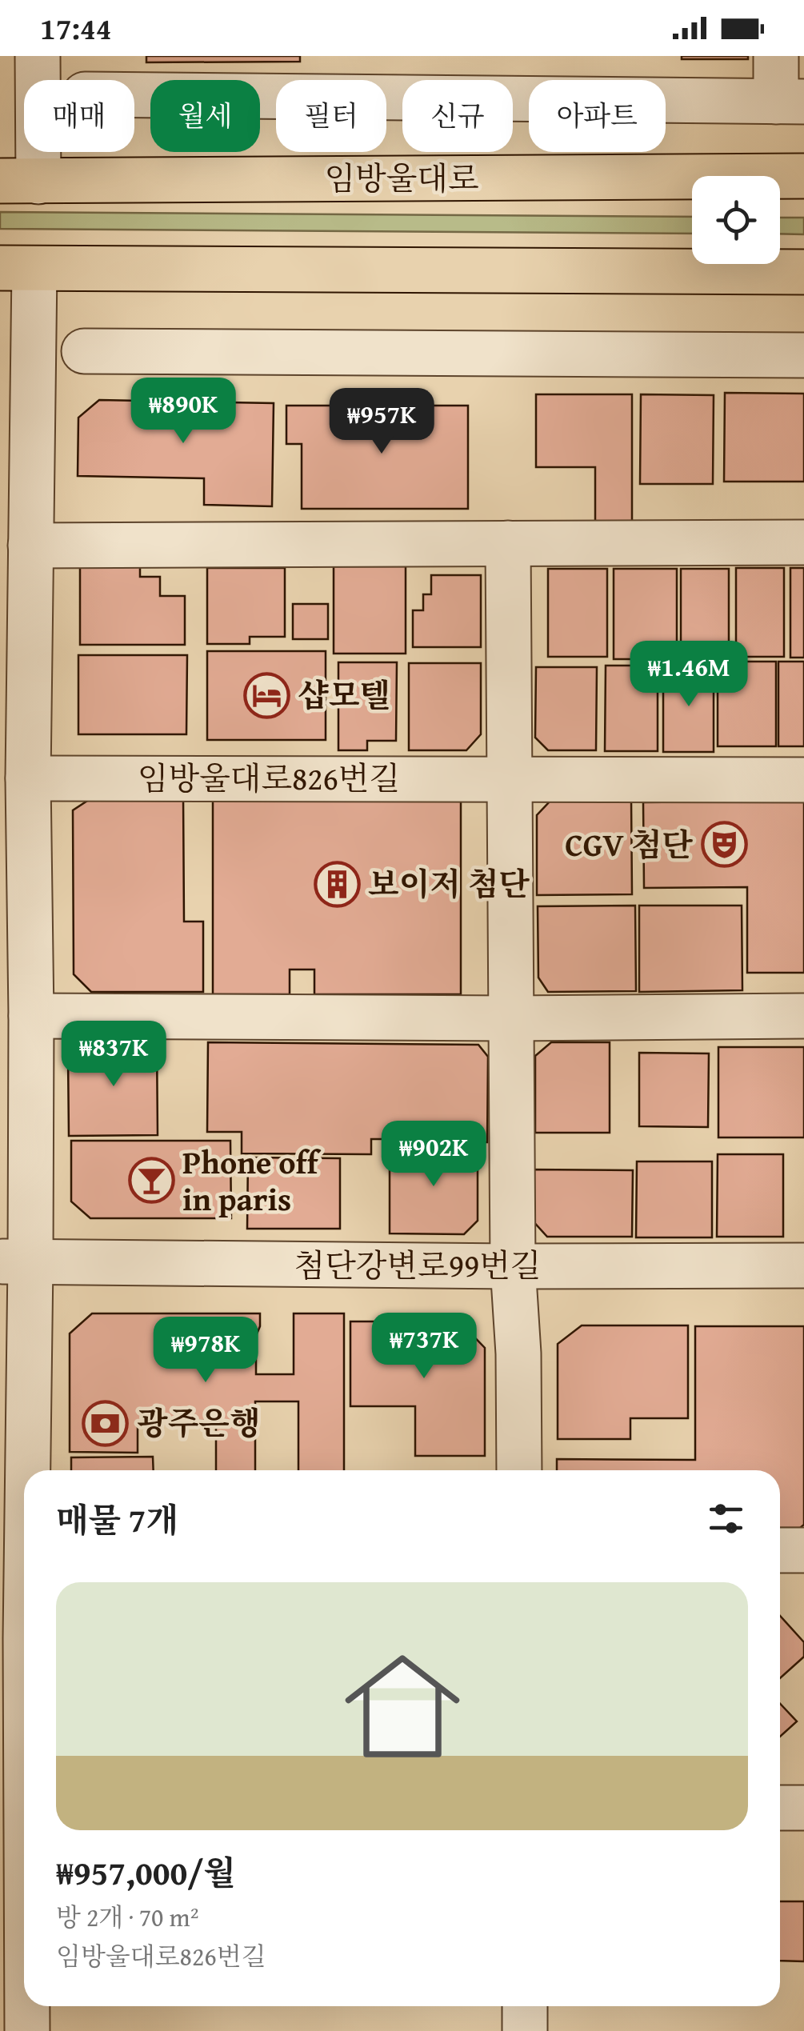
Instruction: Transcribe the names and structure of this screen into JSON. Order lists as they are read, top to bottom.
{
  "streets": {
    "main road": ["임방울대로"],
    "street": ["임방울대로826번길", "첨단강변로99번길"]
  },
  "places": {
    "hotel": ["샵모텔"],
    "theatre": ["CGV 첨단"],
    "building": ["보이저 첨단"],
    "bar": ["Phone off in paris"],
    "bank": ["광주은행"]
  },
  "page": {
    "status": "17:44",
    "chip": [
      "매매",
      "월세",
      "필터",
      "신규",
      "아파트"
    ],
    "price": [
      "₩890K",
      "₩957K",
      "₩1.46M",
      "₩837K",
      "₩902K",
      "₩737K",
      "₩978K"
    ],
    "heading": "매물 7개",
    "list": [
      {
        "name": "₩957,000/월",
        "note": "방 2개 · 70 m² · 임방울대로826번길"
      }
    ]
  }
}
